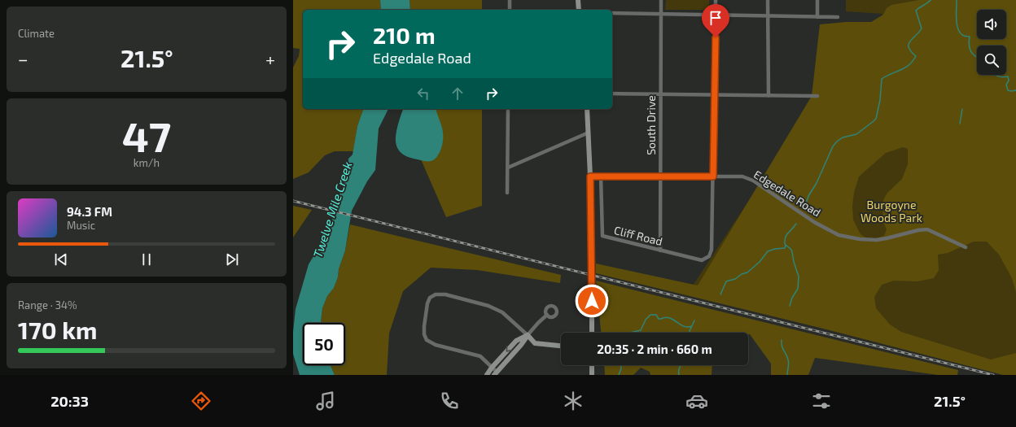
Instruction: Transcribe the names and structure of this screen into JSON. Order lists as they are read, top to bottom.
{
  "streets": {
    "street": ["South Drive", "Edgedale Road", "Cliff Road"]
  },
  "crossings": [
    ["South Drive", "Edgedale Road"],
    ["South Drive", "Cliff Road"],
    ["Edgedale Road", "Cliff Road"]
  ],
  "water": ["Twelve Mile Creek"],
  "parks": ["Burgoyne Woods Park"],
  "page": {
    "tile": [
      "Climate",
      ["47", "km/h"],
      ["Range · 34%", "170 km"]
    ],
    "turn": ["210 m", "Edgedale Road"],
    "heat": ["−", "21.5°", "+"],
    "song": ["94.3 FM", "Music"],
    "limit": "50",
    "trip": "20:35 · 2 min · 660 m",
    "tabs": ["20:33", "21.5°"]
  }
}
